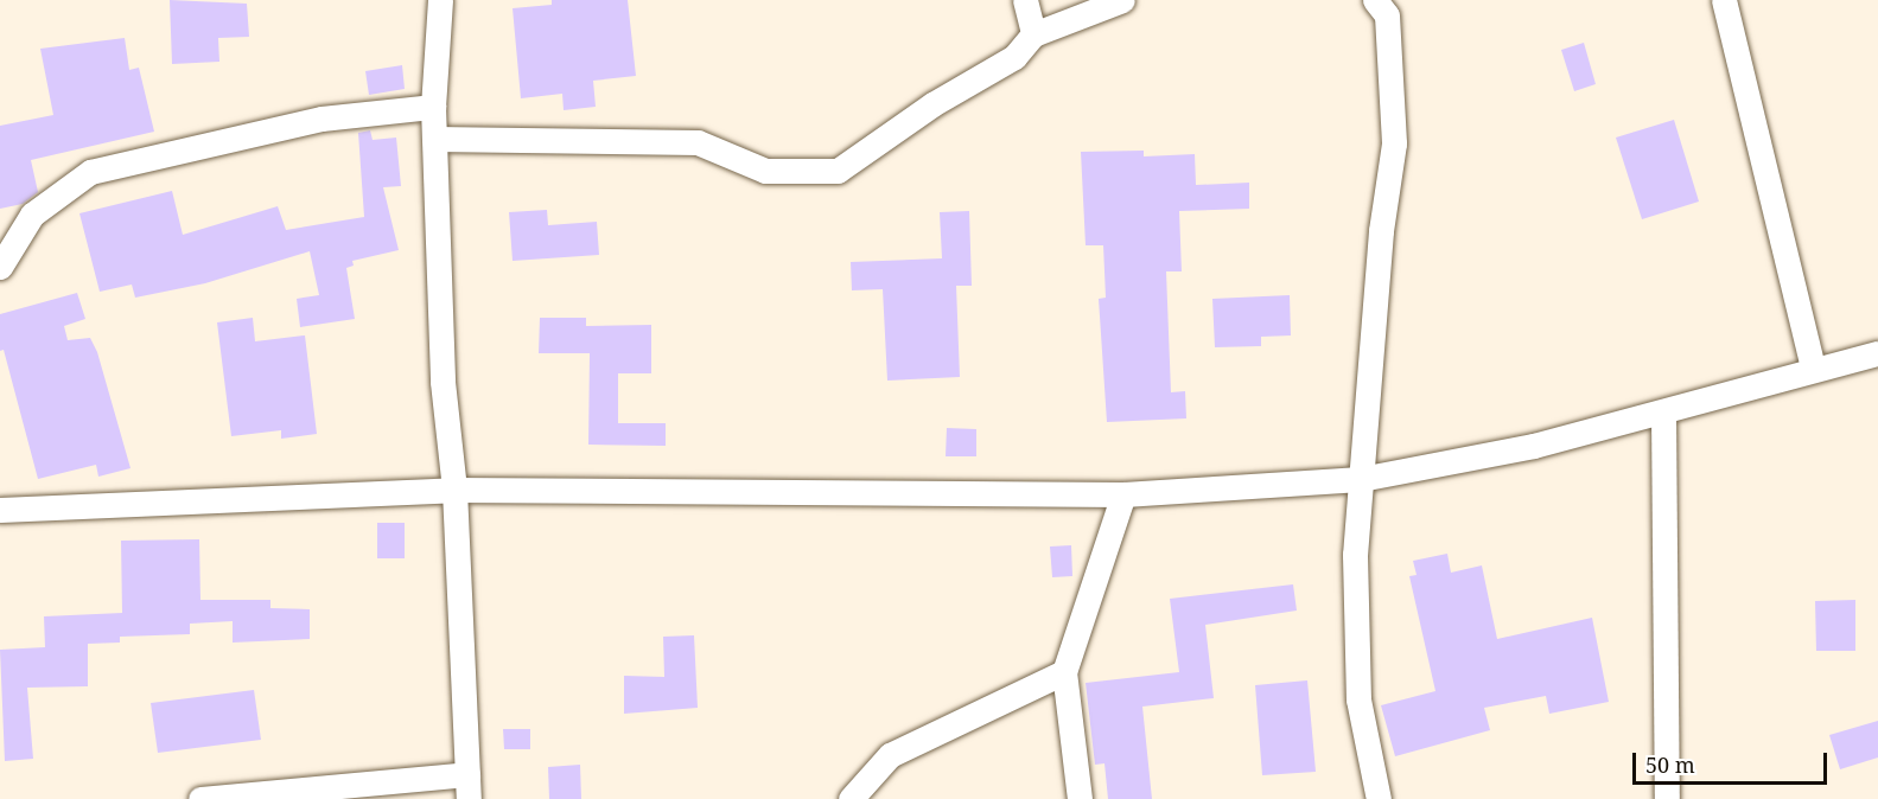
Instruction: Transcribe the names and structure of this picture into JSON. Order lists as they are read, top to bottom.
{
  "scale_bar": "50 m"
}
